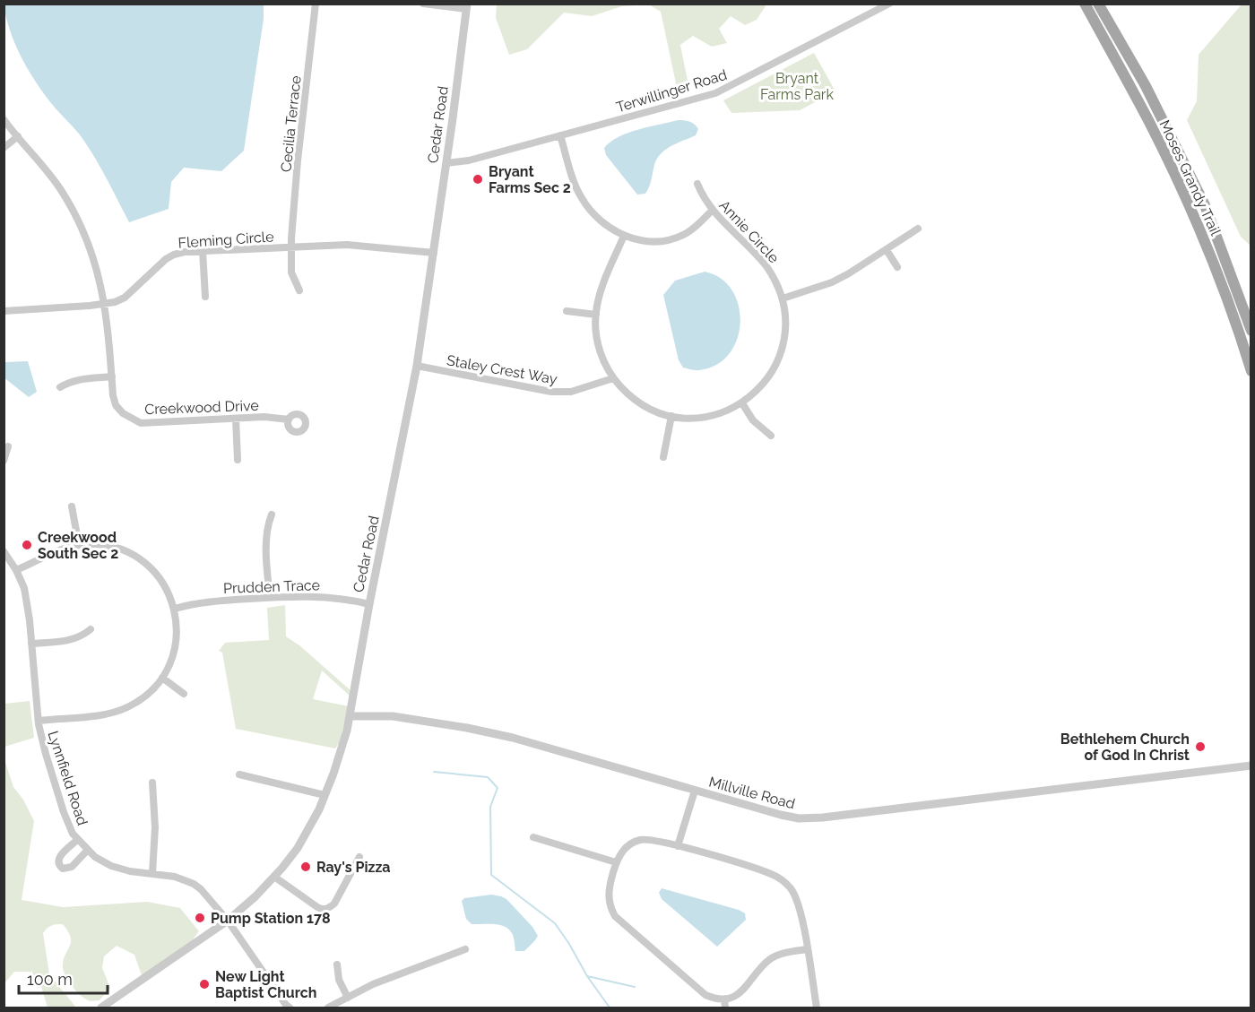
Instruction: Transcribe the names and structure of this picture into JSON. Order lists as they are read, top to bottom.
{
  "streets": {
    "main road": ["Moses Grandy Trail"],
    "street": [
      "Terwillinger Road",
      "Cecilia Terrace",
      "Cedar Road",
      "Annie Circle",
      "Fleming Circle",
      "Staley Crest Way",
      "Creekwood Drive",
      "Prudden Trace",
      "Lynnfield Road",
      "Millville Road"
    ]
  },
  "crossings": [
    ["Terwillinger Road", "Cedar Road"],
    ["Cecilia Terrace", "Fleming Circle"],
    ["Cedar Road", "Fleming Circle"],
    ["Cedar Road", "Staley Crest Way"],
    ["Cedar Road", "Prudden Trace"],
    ["Cedar Road", "Lynnfield Road"],
    ["Cedar Road", "Millville Road"],
    ["Annie Circle", "Staley Crest Way"],
    ["Fleming Circle", "Creekwood Drive"],
    ["Prudden Trace", "Lynnfield Road"]
  ],
  "parks": ["Bryant Farms Park"],
  "places": [
    "Bryant Farms Sec 2",
    "Creekwood South Sec 2",
    "Bethlehem Church of God In Christ",
    "Ray's Pizza",
    "Pump Station 178",
    "New Light Baptist Church"
  ],
  "scale_bar": "100 m"
}
